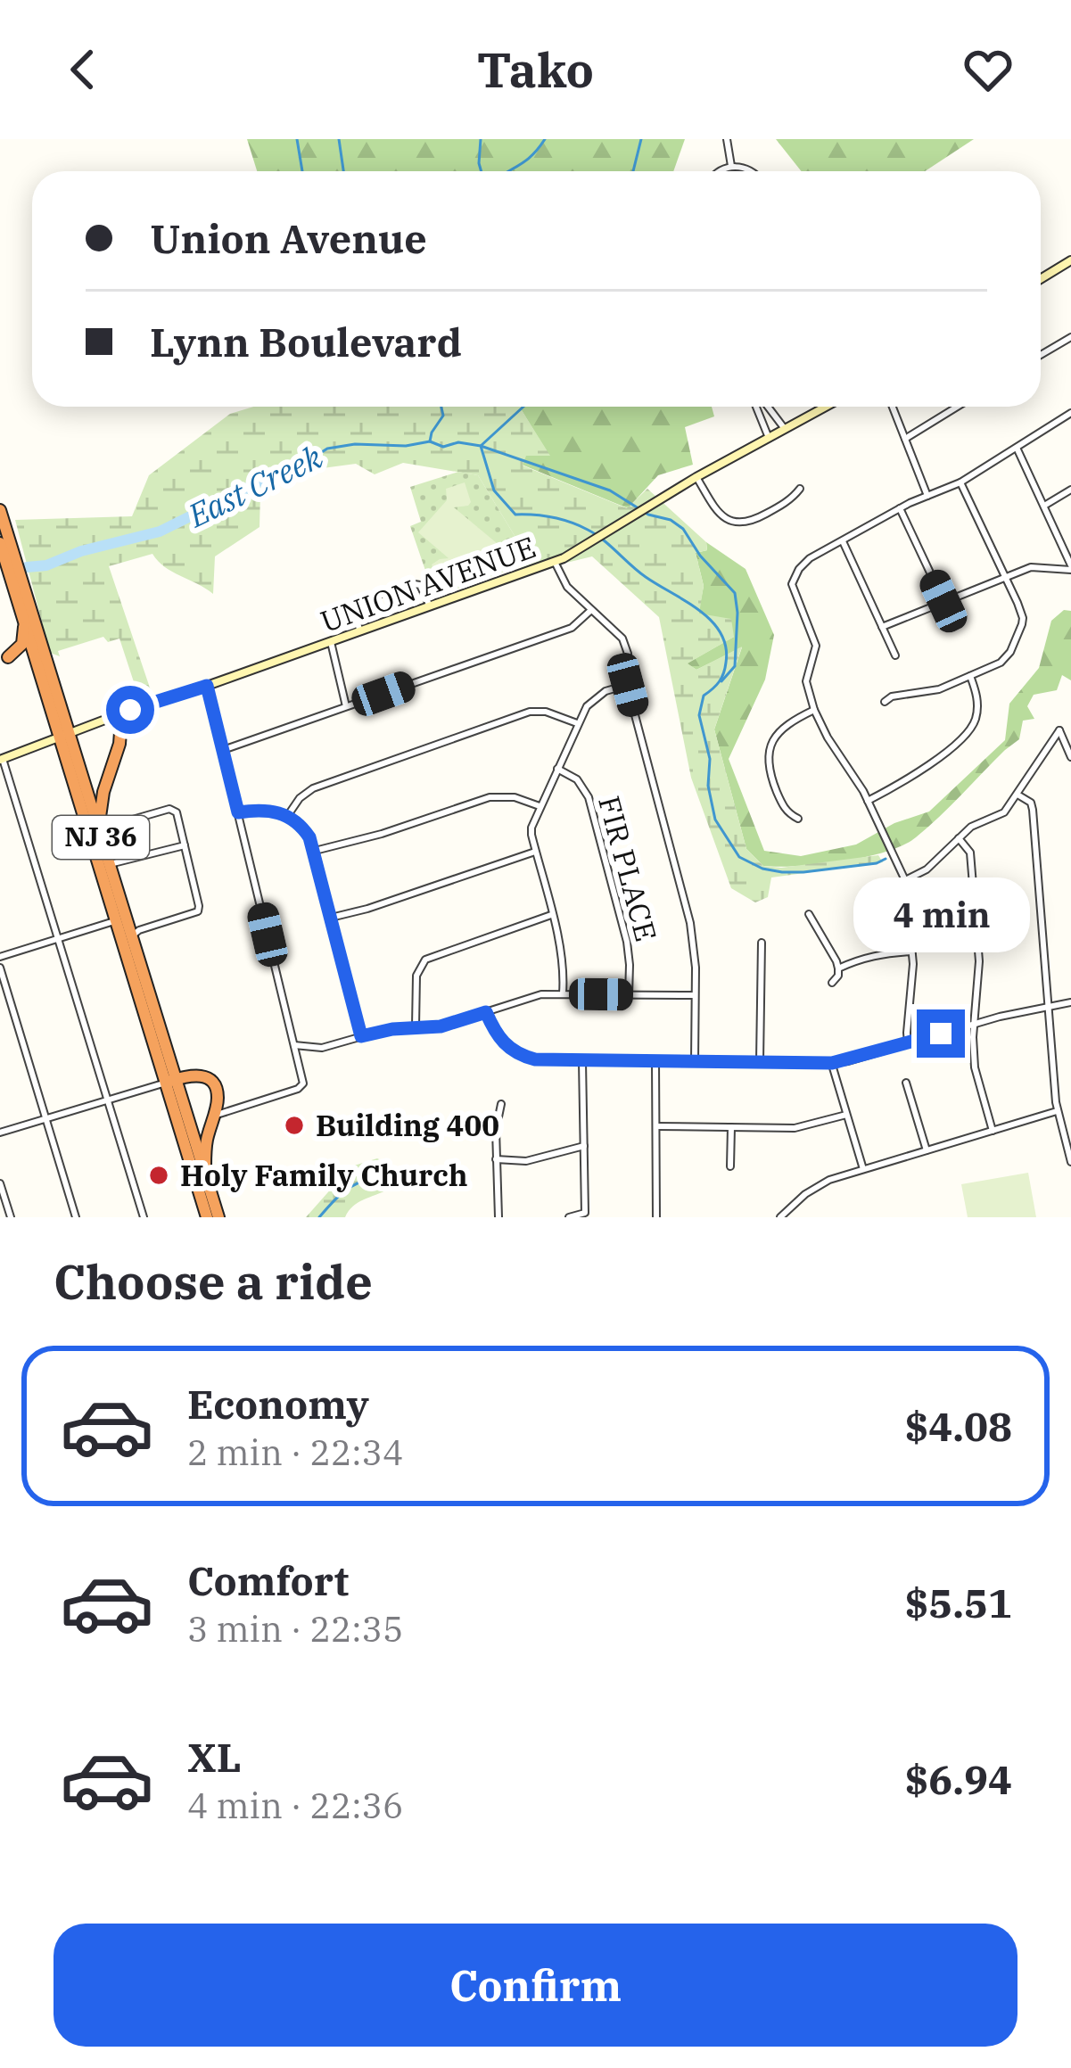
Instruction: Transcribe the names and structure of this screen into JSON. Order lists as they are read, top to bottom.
{
  "streets": {
    "highway": ["NJ 36"],
    "street": ["UNION AVENUE", "FIR PLACE"]
  },
  "crossings": [
    ["UNION AVENUE", "NJ 36"]
  ],
  "water": ["East Creek"],
  "places": ["Building 400", "Holy Family Church"],
  "page": {
    "header": "Tako",
    "banner": ["Union Avenue", "Lynn Boulevard"],
    "bubble": "4 min",
    "heading": "Choose a ride",
    "list": [
      {
        "name": "Economy",
        "note": "2 min · 22:34",
        "value": "$4.08"
      },
      {
        "name": "Comfort",
        "note": "3 min · 22:35",
        "value": "$5.51"
      },
      {
        "name": "XL",
        "note": "4 min · 22:36",
        "value": "$6.94"
      }
    ],
    "buttons": "Confirm"
  }
}
